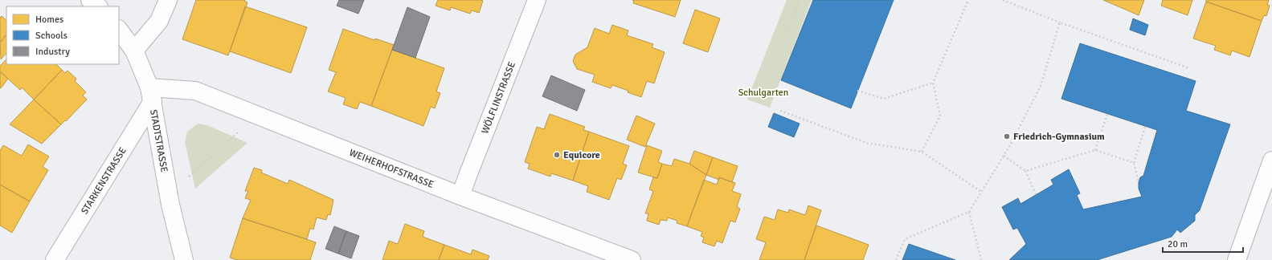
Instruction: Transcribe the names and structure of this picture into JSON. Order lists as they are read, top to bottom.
{
  "streets": {
    "street": [
      "WÖLFLINSTRASSE",
      "STADTSTRASSE",
      "WEIHERHOFSTRASSE",
      "STARKENSTRASSE"
    ]
  },
  "crossings": [
    ["WÖLFLINSTRASSE", "WEIHERHOFSTRASSE"],
    ["STADTSTRASSE", "WEIHERHOFSTRASSE"],
    ["STADTSTRASSE", "STARKENSTRASSE"],
    ["WEIHERHOFSTRASSE", "STARKENSTRASSE"]
  ],
  "parks": ["Schulgarten"],
  "places": ["Friedrich-Gymnasium", "Equicore"],
  "legend": ["Homes", "Schools", "Industry"],
  "scale_bar": "20 m"
}
